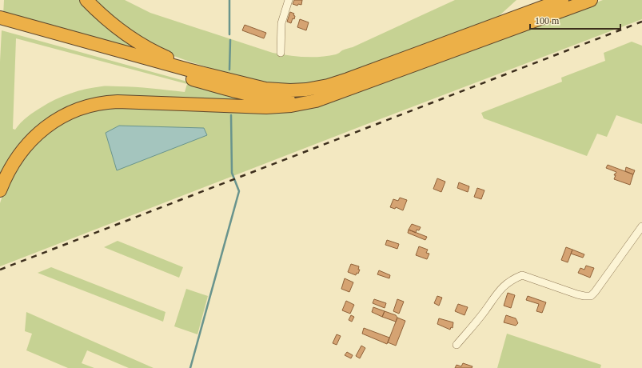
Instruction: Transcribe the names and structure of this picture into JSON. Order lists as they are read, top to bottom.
{
  "scale_bar": "100 m"
}
